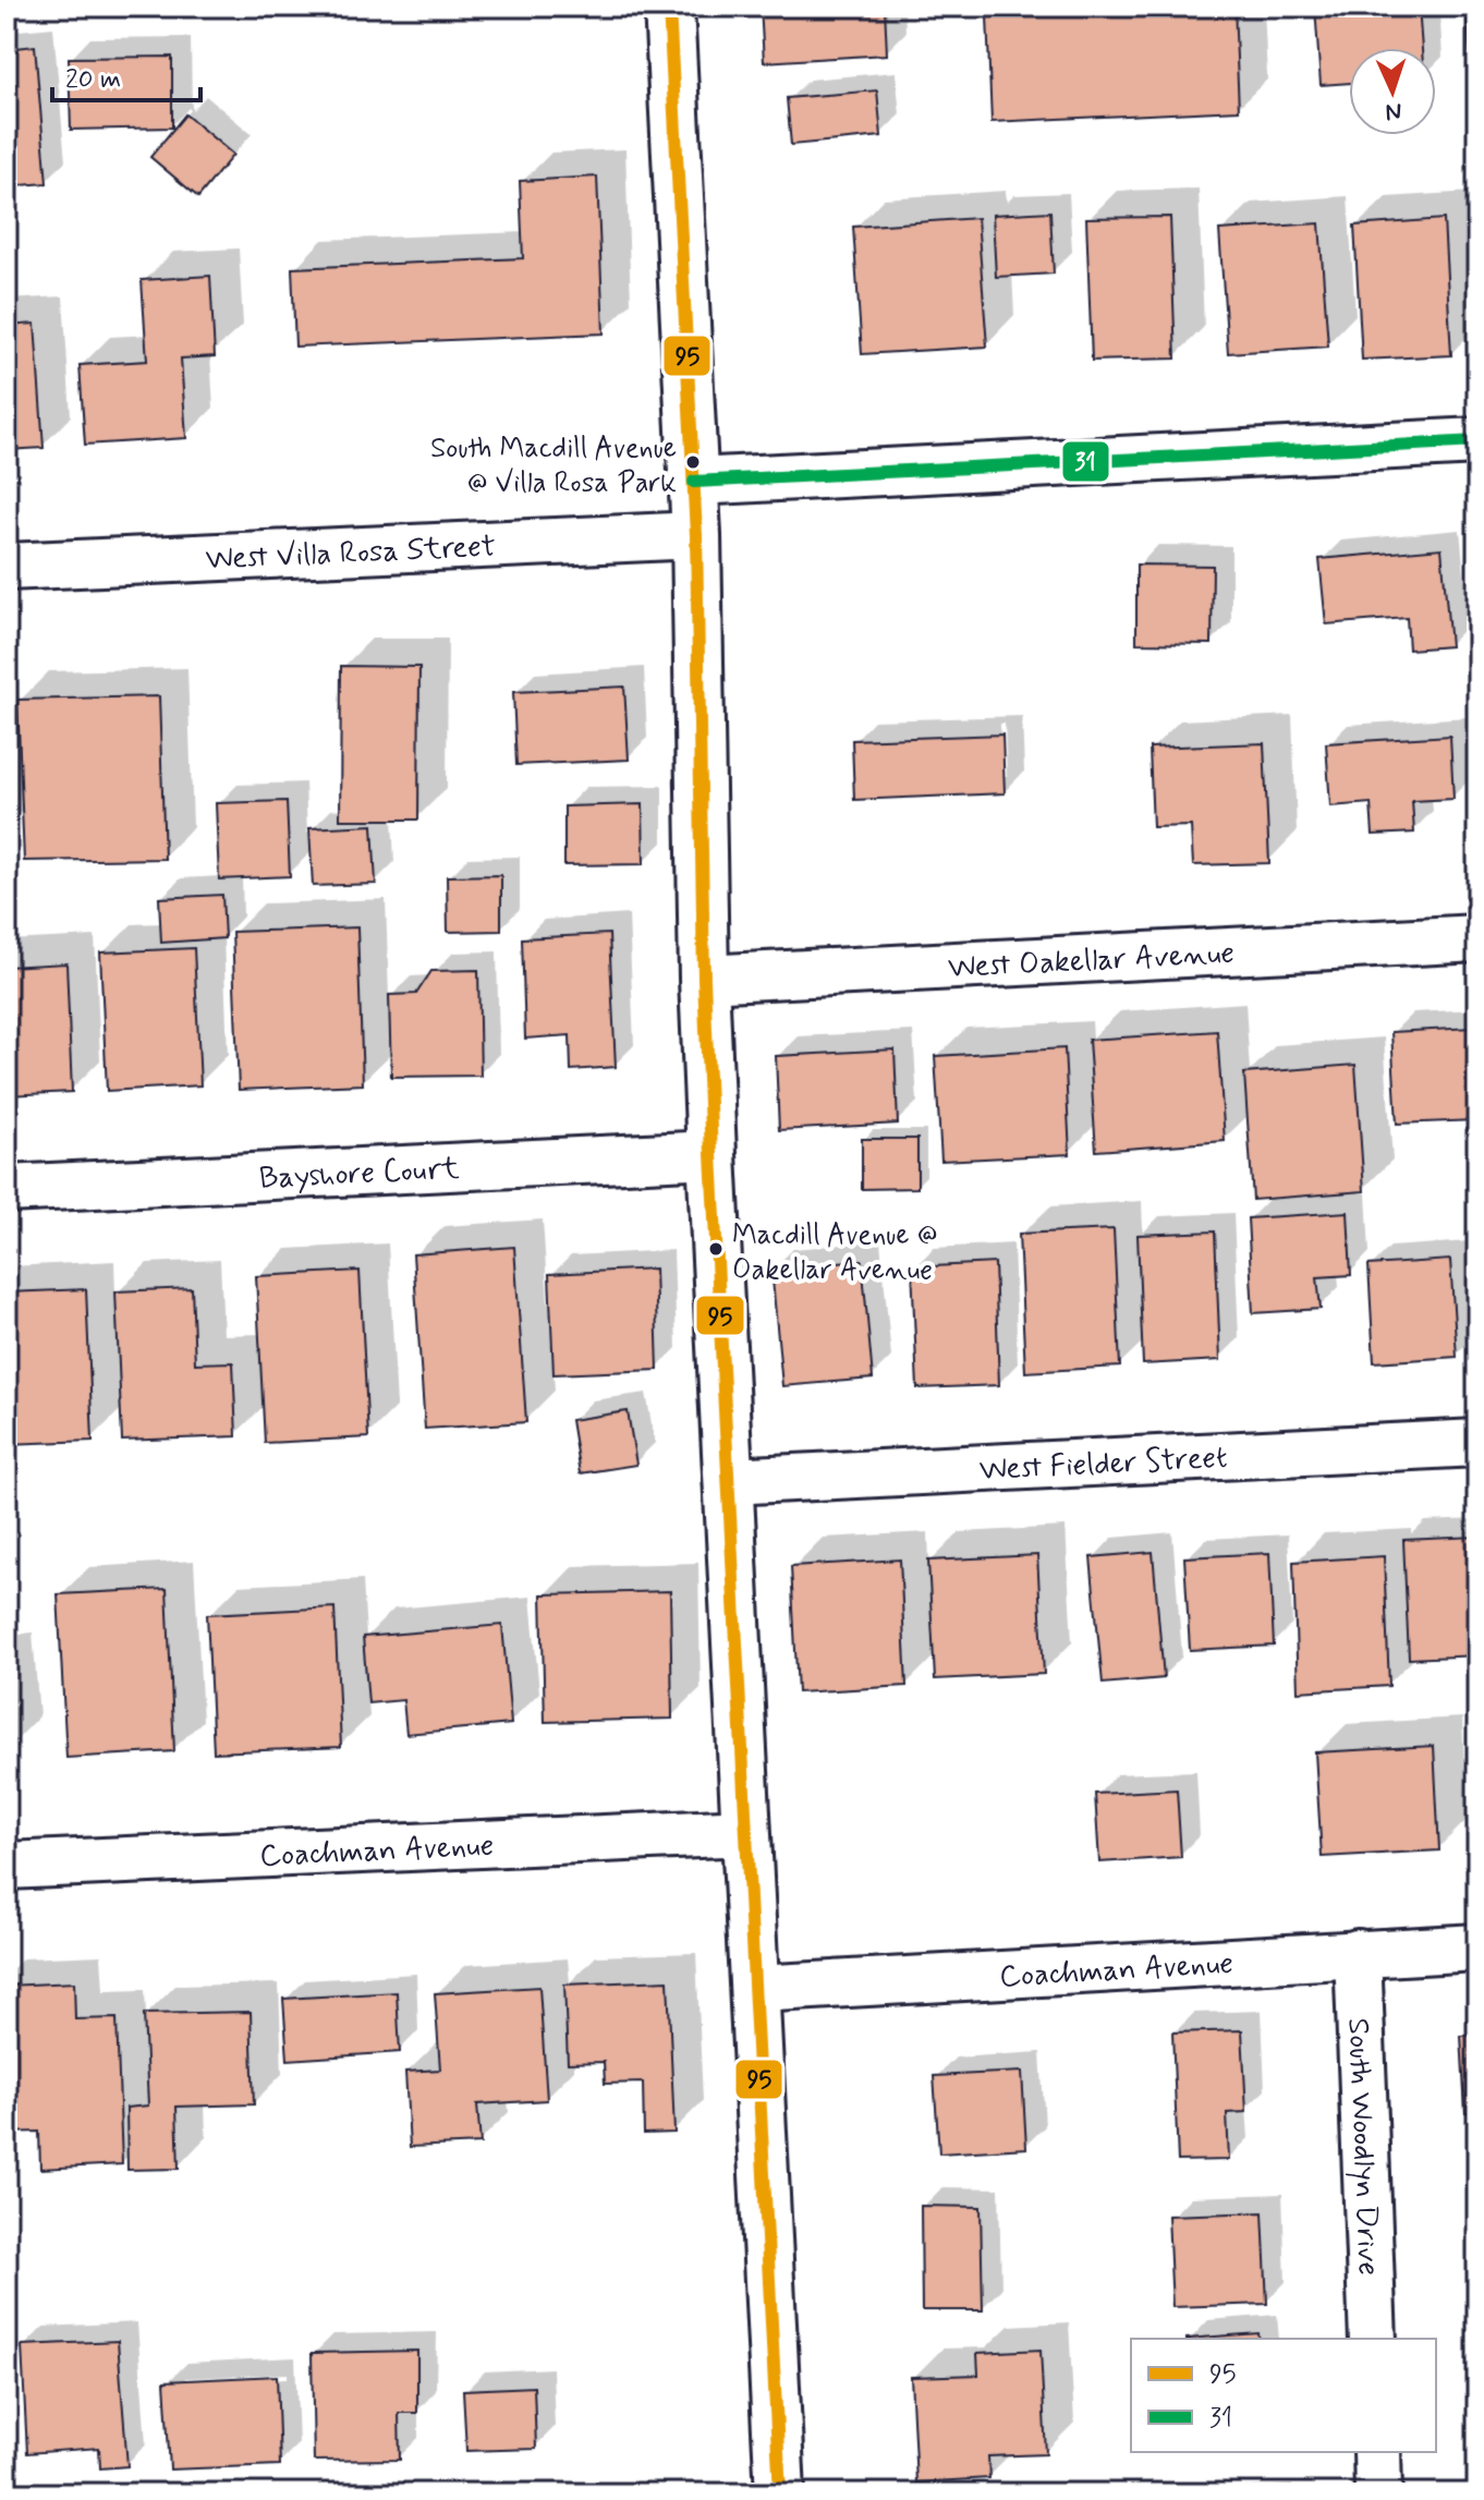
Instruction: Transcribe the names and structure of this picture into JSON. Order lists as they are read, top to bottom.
{
  "streets": {
    "street": [
      "West Villa Rosa Street",
      "West Oakellar Avenue",
      "Bayshore Court",
      "West Fielder Street",
      "Coachman Avenue",
      "South Woodlyn Drive"
    ]
  },
  "crossings": [
    ["Coachman Avenue", "South Woodlyn Drive"]
  ],
  "places": ["South Macdill Avenue @ Villa Rosa Park", "Macdill Avenue @ Oakellar Avenue"],
  "lines": ["transit line 95", "transit line 31"],
  "legend": ["95", "31"],
  "scale_bar": "20 m",
  "north": "bottom"
}
